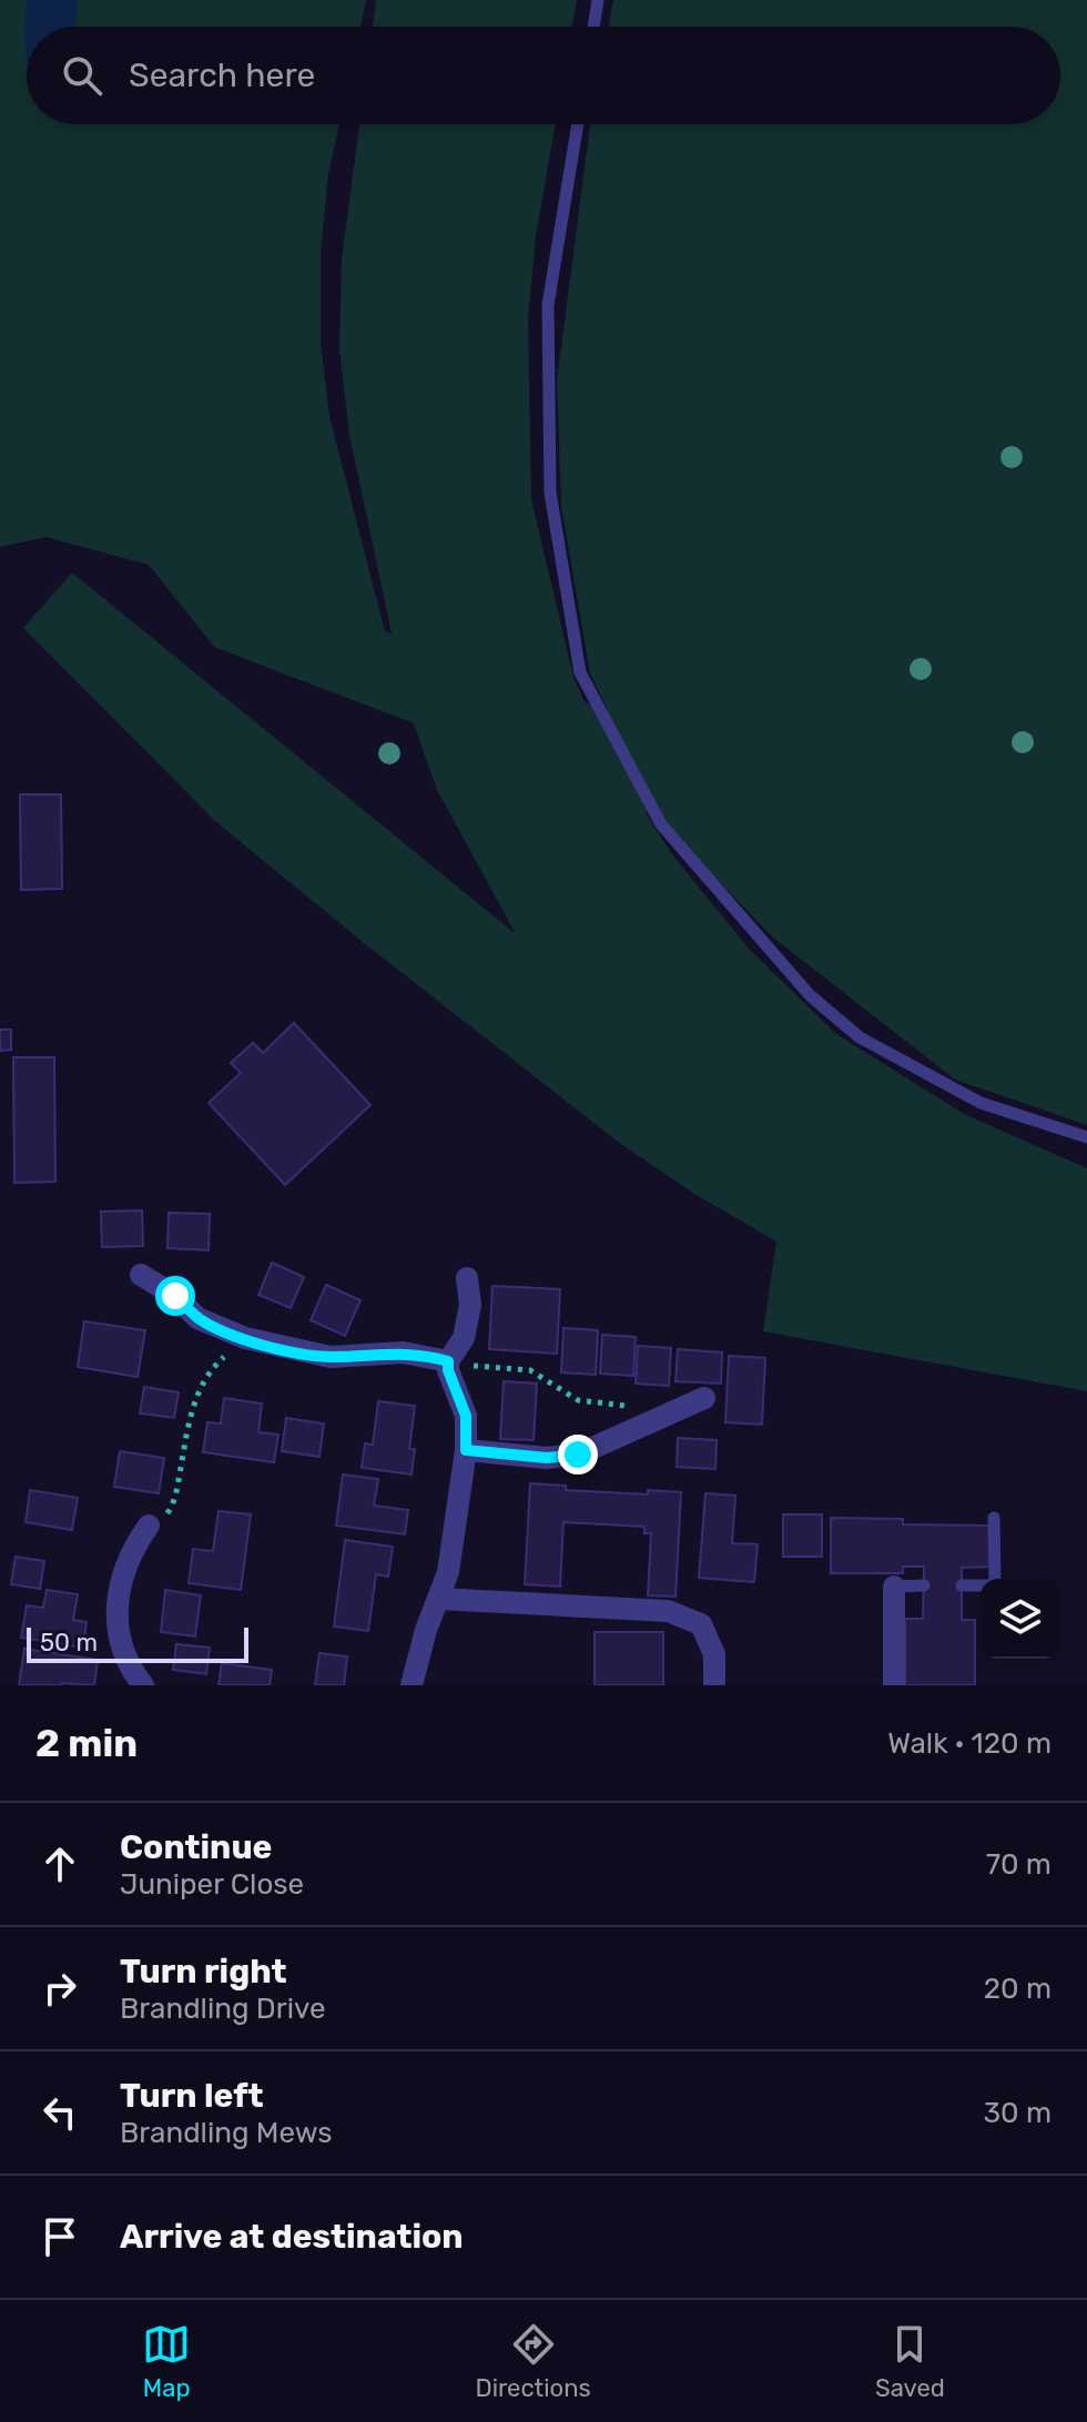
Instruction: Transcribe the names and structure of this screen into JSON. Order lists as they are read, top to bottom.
{
  "scale_bar": "50 m",
  "page": {
    "search": "Search here",
    "scale": "50 m",
    "heading": ["2 min", "Walk · 120 m"],
    "list": [
      ["Continue", "Juniper Close", "70 m"],
      ["Turn right", "Brandling Drive", "20 m"],
      ["Turn left", "Brandling Mews", "30 m"],
      "Arrive at destination"
    ],
    "nav": ["Map", "Directions", "Saved"]
  }
}
